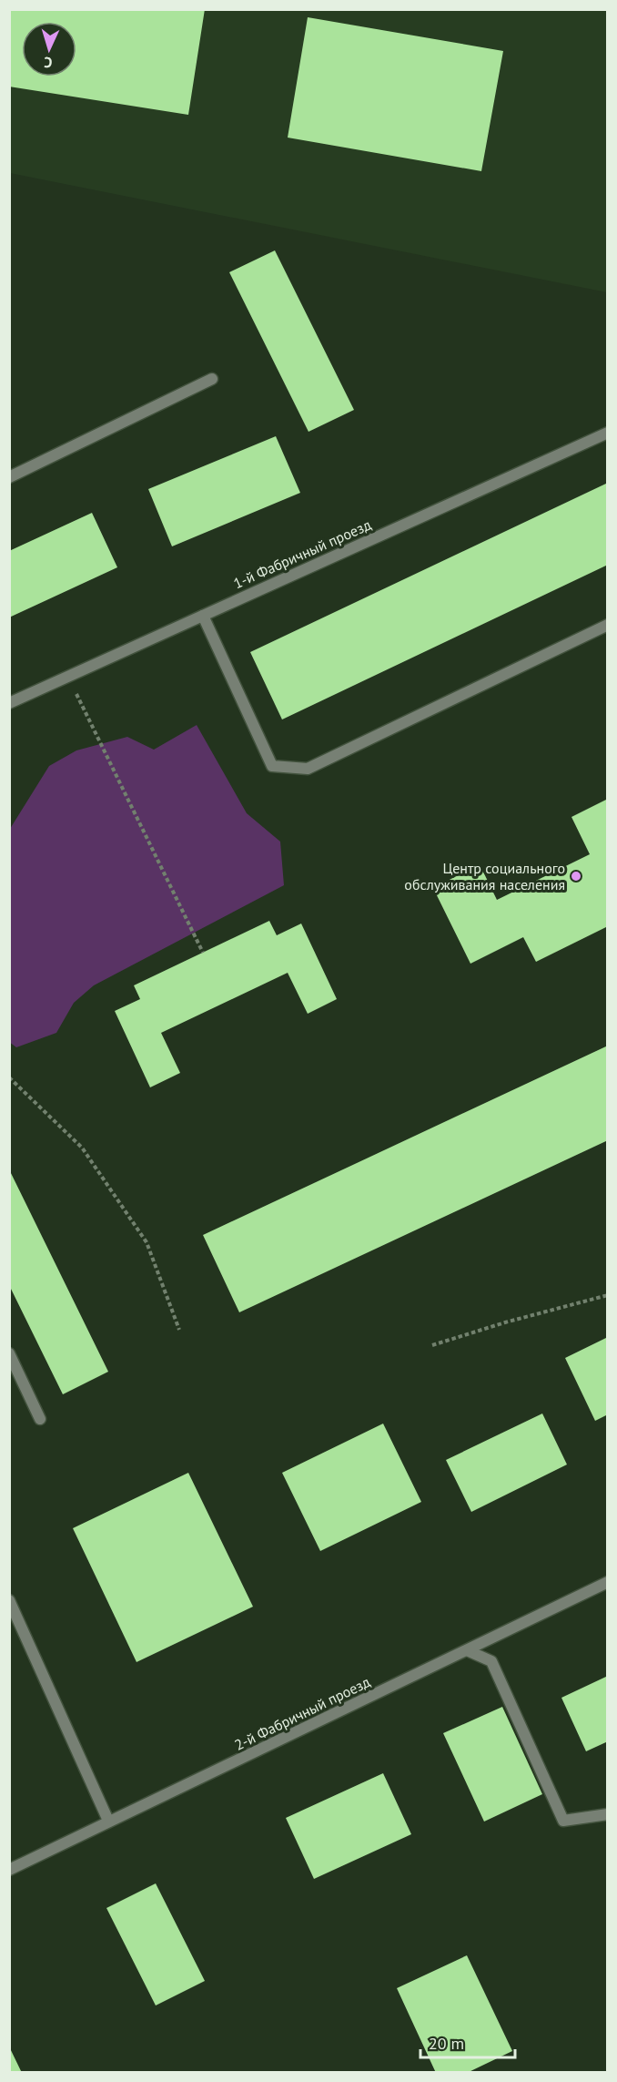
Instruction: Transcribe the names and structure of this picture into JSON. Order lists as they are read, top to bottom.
{
  "streets": {
    "street": ["1-й Фабричный проезд", "2-й Фабричный проезд"]
  },
  "places": ["Центр социального обслуживания населения"],
  "scale_bar": "20 m",
  "north": "bottom"
}
